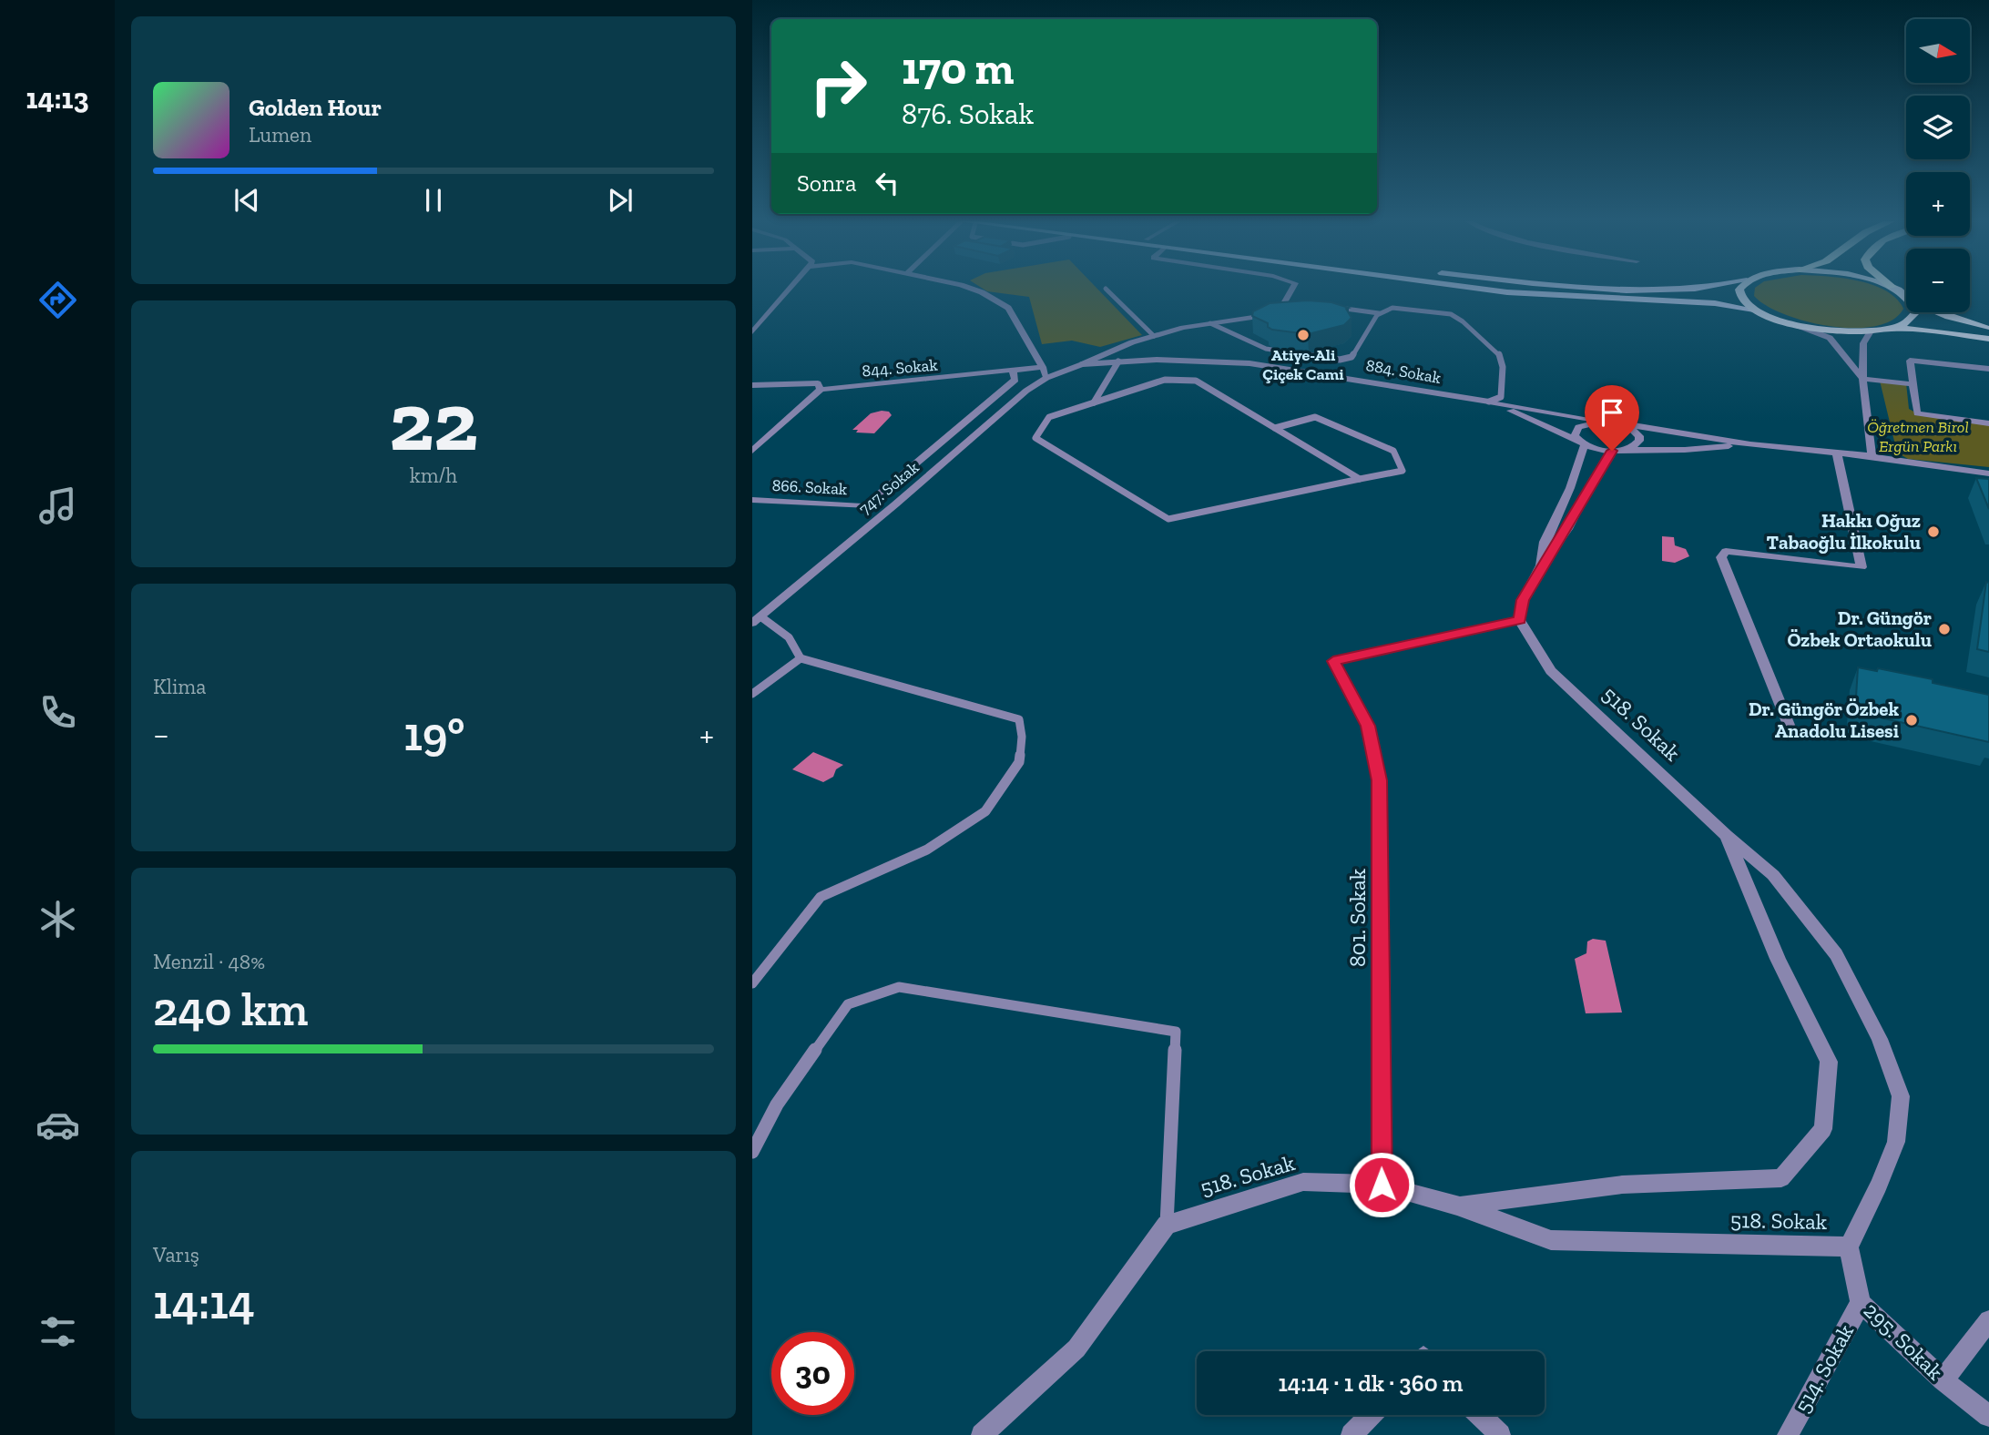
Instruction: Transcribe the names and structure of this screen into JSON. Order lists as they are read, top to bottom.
{
  "streets": {
    "street": [
      "844. Sokak",
      "884. Sokak",
      "866. Sokak",
      "747. Sokak",
      "518. Sokak",
      "801. Sokak",
      "295. Sokak",
      "514. Sokak"
    ]
  },
  "crossings": [
    ["844. Sokak", "866. Sokak"],
    ["884. Sokak", "747. Sokak"],
    ["518. Sokak", "801. Sokak"],
    ["518. Sokak", "295. Sokak"],
    ["295. Sokak", "514. Sokak"]
  ],
  "parks": ["Öğretmen Birol Ergün Parkı"],
  "places": [
    "Atiye-Ali Çiçek Cami",
    "Hakkı Oğuz Tabaoğlu İlkokulu",
    "Dr. Güngör Özbek Ortaokulu",
    "Dr. Güngör Özbek Anadolu Lisesi"
  ],
  "north": "right",
  "page": {
    "tabs": "14:13",
    "map_buttons": ["+", "−"],
    "turn": ["170 m", "876. Sokak"],
    "song": ["Golden Hour", "Lumen"],
    "then": "Sonra",
    "tile": [
      ["22", "km/h"],
      "Klima",
      ["Menzil · 48%", "240 km"],
      ["Varış", "14:14"]
    ],
    "heat": ["−", "19°", "+"],
    "limit": "30",
    "trip": "14:14 · 1 dk · 360 m"
  }
}
